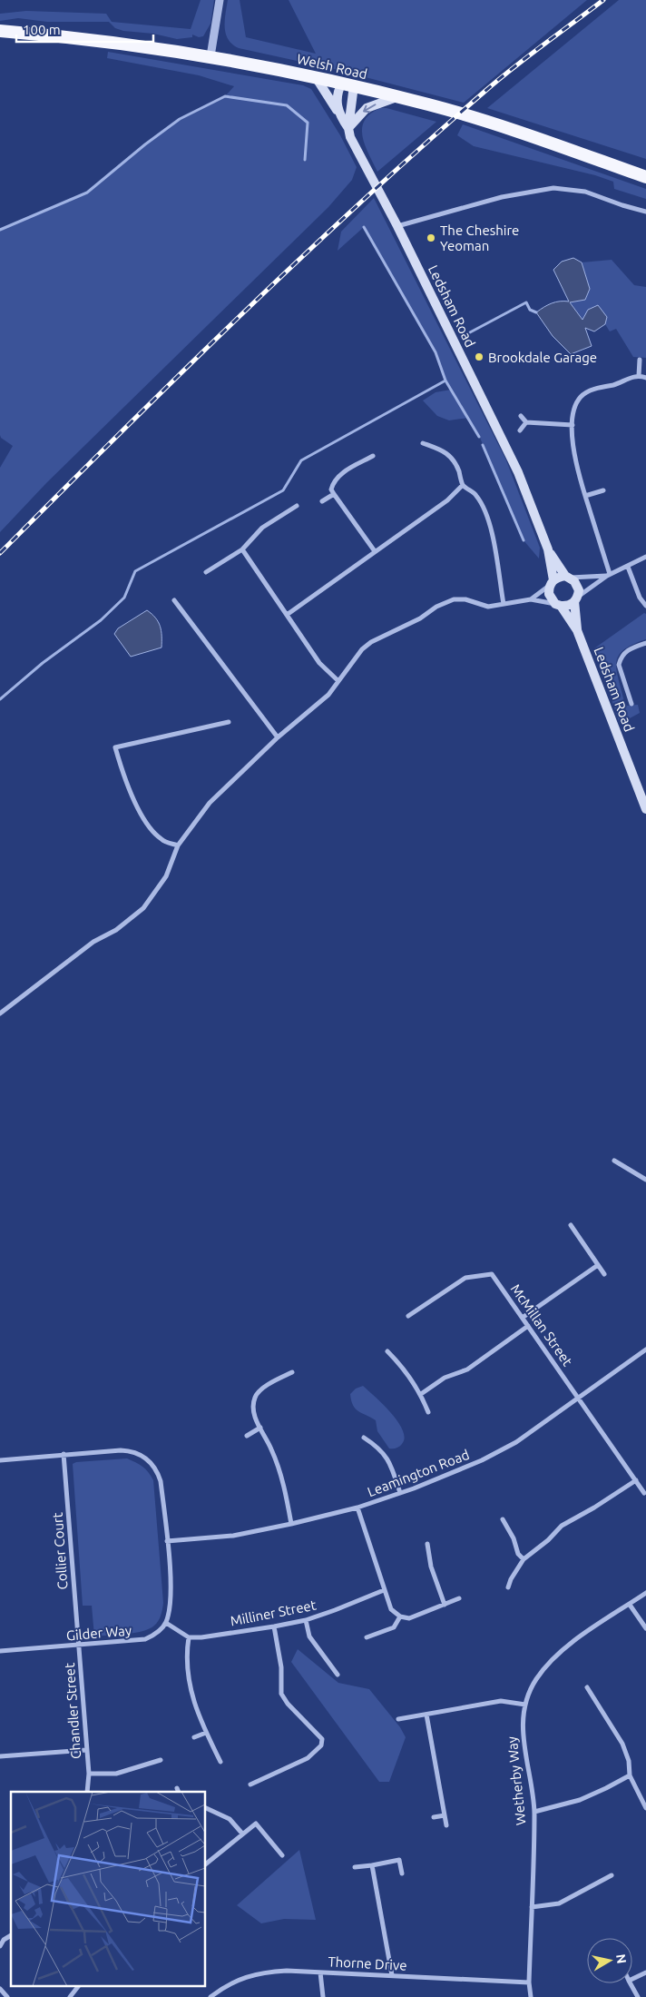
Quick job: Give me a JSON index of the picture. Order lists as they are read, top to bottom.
{
  "streets": {
    "highway": ["Welsh Road"],
    "main road": ["Ledsham Road"],
    "street": [
      "McMillan Street",
      "Leamington Road",
      "Collier Court",
      "Milliner Street",
      "Gilder Way",
      "Chandler Street",
      "Wetherby Way",
      "Thorne Drive"
    ]
  },
  "crossings": [
    ["Welsh Road", "Ledsham Road"],
    ["McMillan Street", "Leamington Road"],
    ["Collier Court", "Gilder Way"],
    ["Collier Court", "Chandler Street"],
    ["Gilder Way", "Chandler Street"],
    ["Wetherby Way", "Thorne Drive"]
  ],
  "places": ["The Cheshire Yeoman", "Brookdale Garage"],
  "scale_bar": "100 m",
  "north": "right"
}
